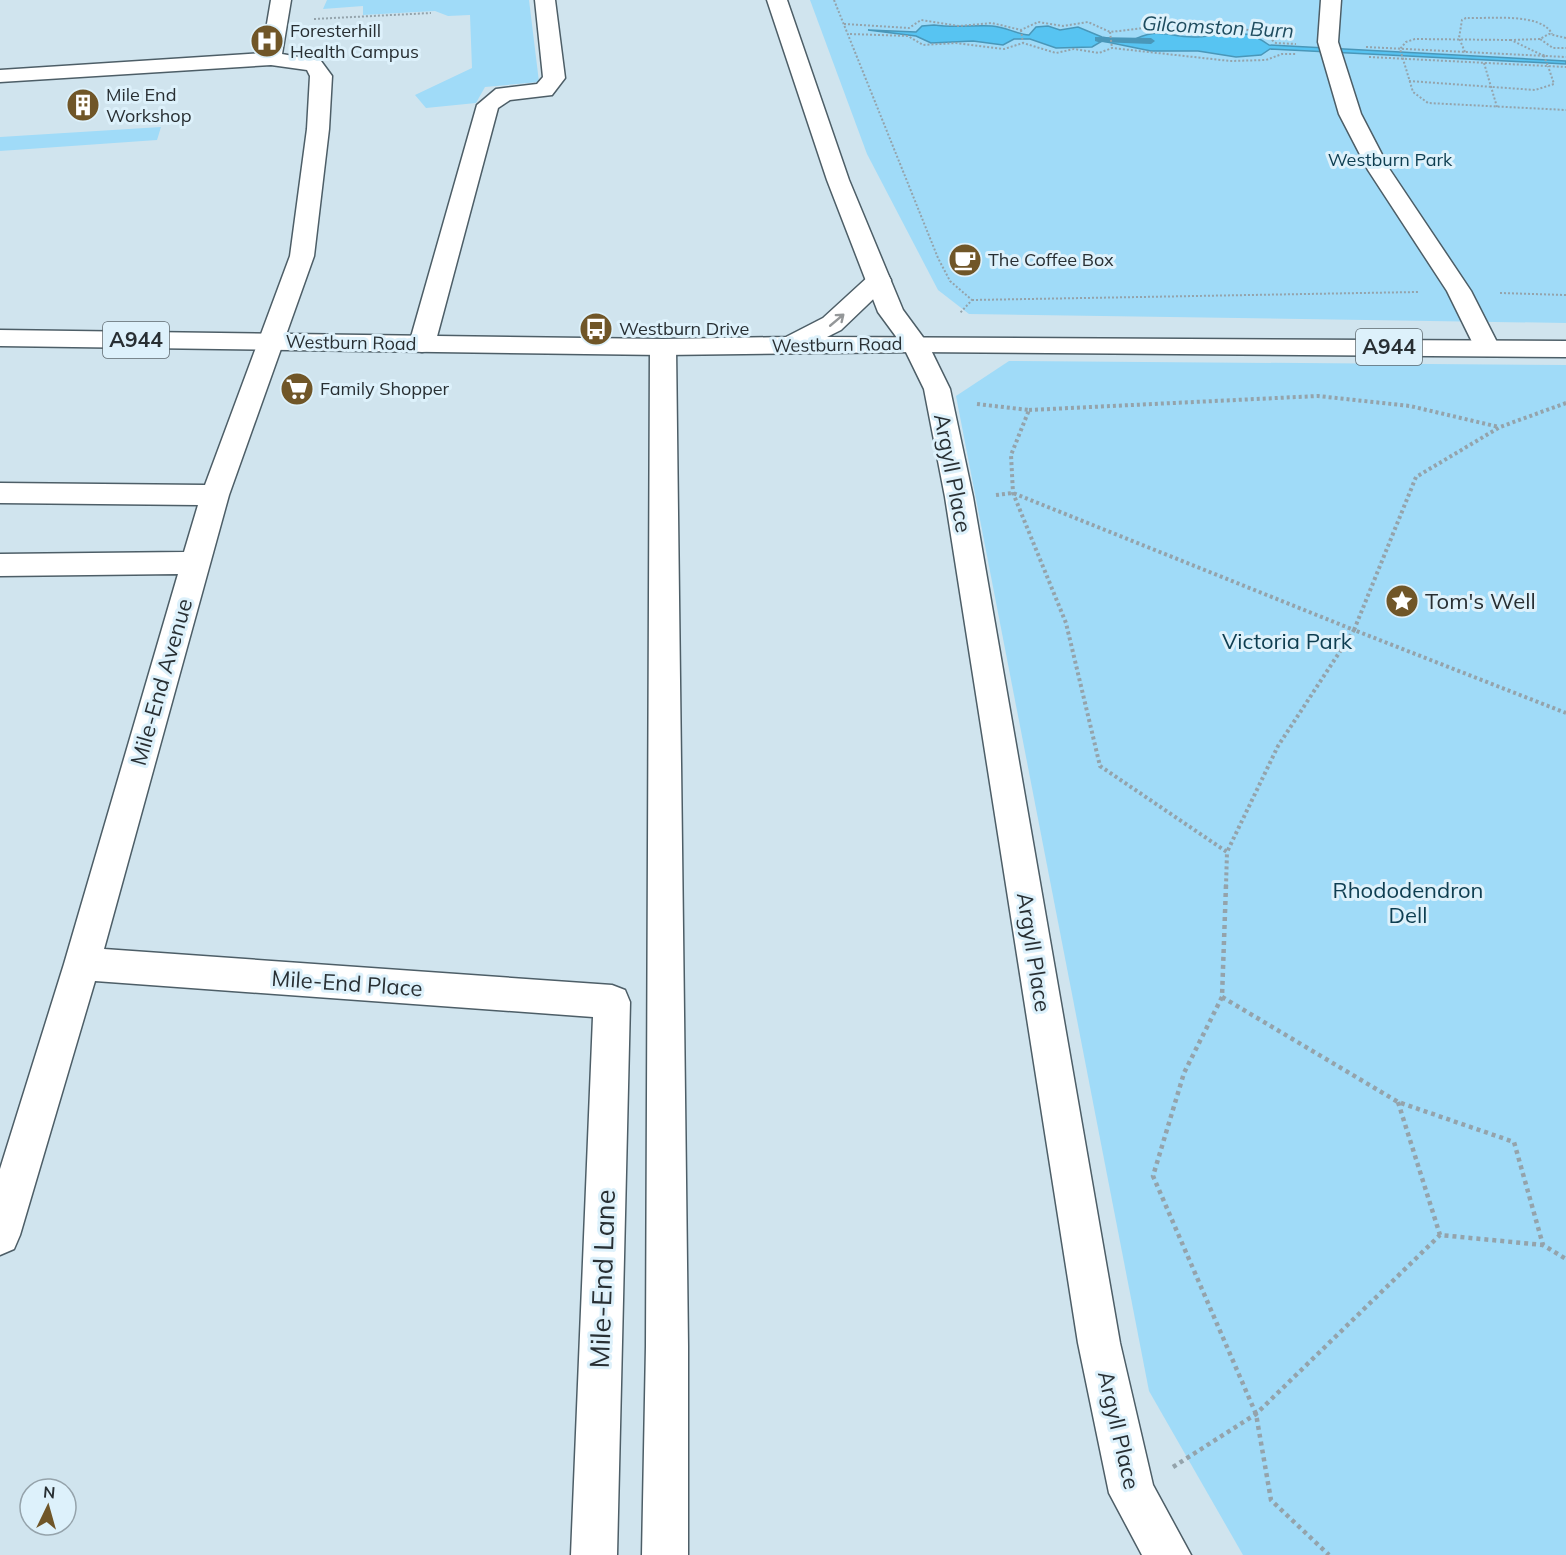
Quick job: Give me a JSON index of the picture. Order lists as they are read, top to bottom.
{
  "streets": {
    "street": [
      "A944",
      "Westburn Road",
      "Argyll Place",
      "Mile-End Avenue",
      "Mile-End Place",
      "Mile-End Lane"
    ]
  },
  "crossings": [
    ["Westburn Road", "Argyll Place"],
    ["Westburn Road", "Mile-End Avenue"],
    ["Mile-End Avenue", "Mile-End Place"],
    ["Mile-End Place", "Mile-End Lane"]
  ],
  "water": ["Gilcomston Burn"],
  "parks": ["Westburn Park", "Victoria Park", "Rhododendron Dell"],
  "places": {
    "hospital": ["Foresterhill Health Campus"],
    "building": ["Mile End Workshop"],
    "cafe": ["The Coffee Box"],
    "bus stop": ["Westburn Drive"],
    "supermarket": ["Family Shopper"],
    "place": ["Tom's Well"]
  },
  "north": "top"
}
